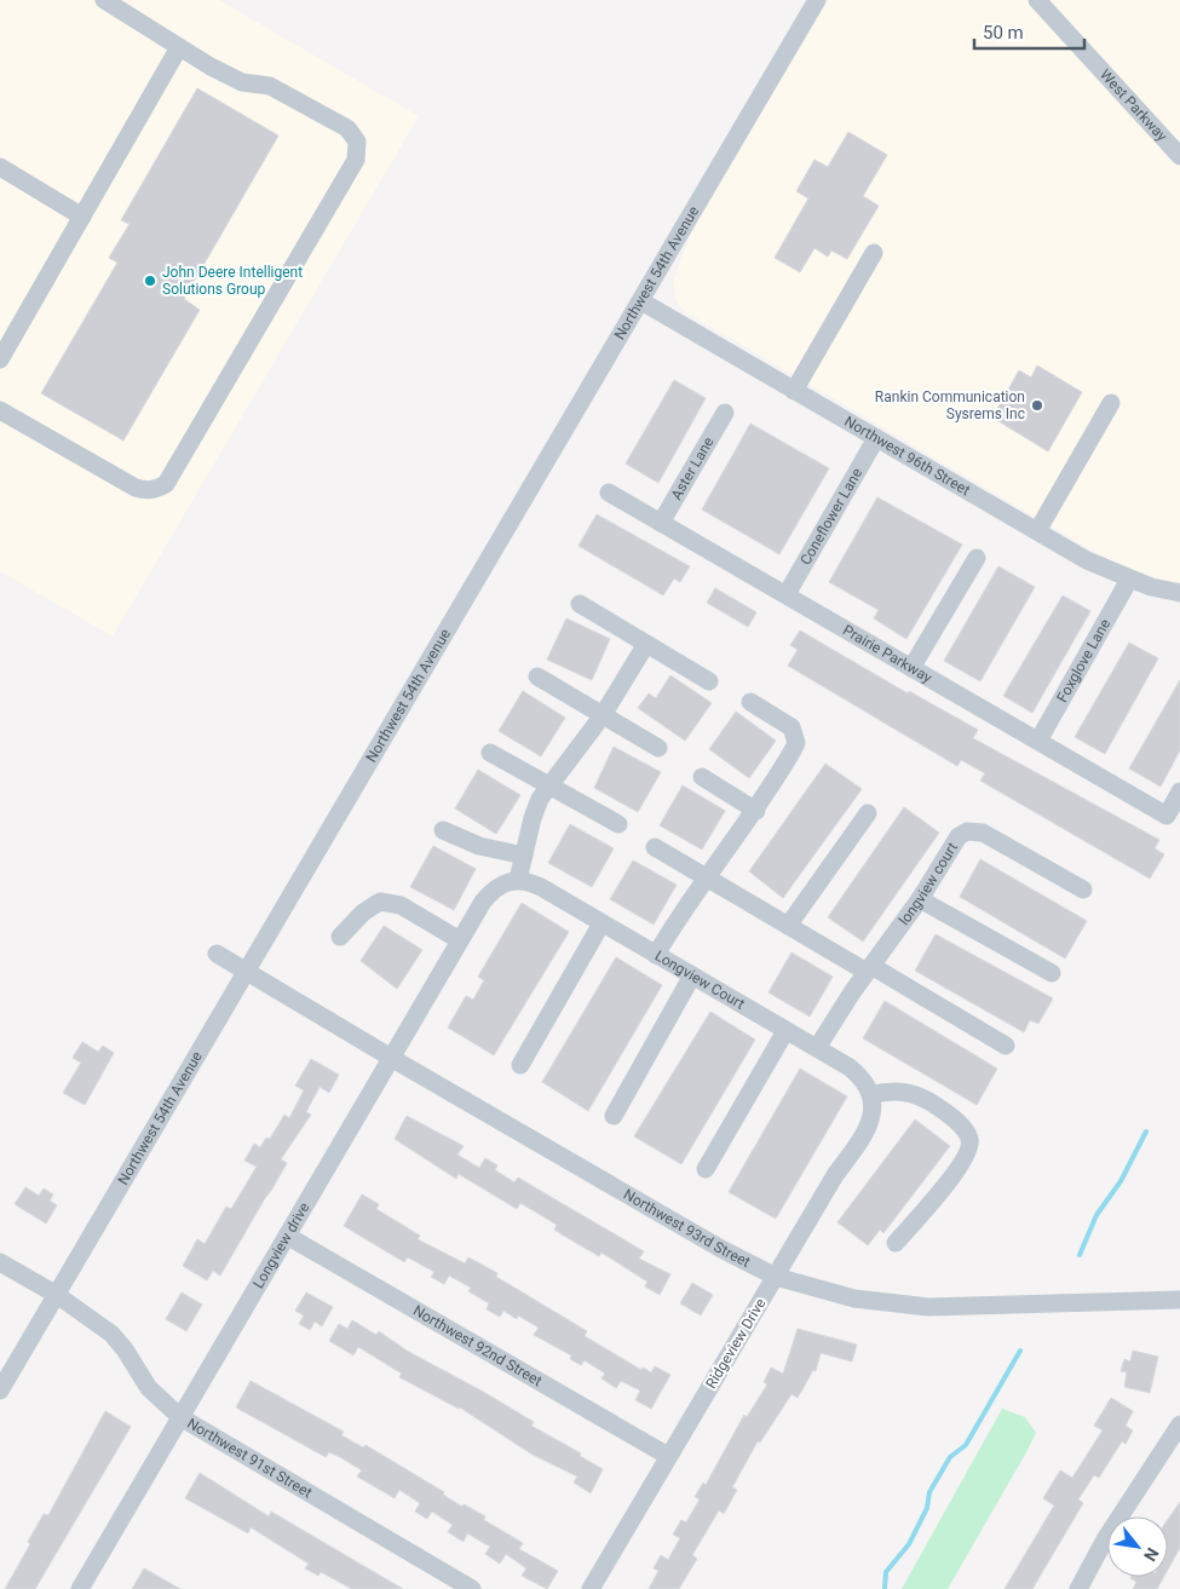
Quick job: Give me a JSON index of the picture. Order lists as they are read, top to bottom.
{
  "streets": {
    "street": [
      "West Parkway",
      "Northwest 54th Avenue",
      "Northwest 96th Street",
      "Aster Lane",
      "Coneflower Lane",
      "Prairie Parkway",
      "Foxglove Lane",
      "longview court",
      "Longview Court",
      "Northwest 93rd Street",
      "Longview drive",
      "Ridgeview Drive",
      "Northwest 92nd Street",
      "Northwest 91st Street"
    ]
  },
  "crossings": [
    ["Northwest 54th Avenue", "Northwest 96th Street"],
    ["Northwest 54th Avenue", "Northwest 93rd Street"],
    ["Northwest 54th Avenue", "Northwest 91st Street"],
    ["Northwest 96th Street", "Coneflower Lane"],
    ["Northwest 96th Street", "Foxglove Lane"],
    ["Aster Lane", "Prairie Parkway"],
    ["Coneflower Lane", "Prairie Parkway"],
    ["Prairie Parkway", "Foxglove Lane"],
    ["longview court", "Longview Court"],
    ["Longview Court", "Longview drive"],
    ["Longview Court", "Ridgeview Drive"],
    ["Northwest 93rd Street", "Longview drive"],
    ["Northwest 93rd Street", "Ridgeview Drive"],
    ["Longview drive", "Northwest 92nd Street"],
    ["Longview drive", "Northwest 91st Street"],
    ["Ridgeview Drive", "Northwest 92nd Street"]
  ],
  "places": ["John Deere Intelligent Solutions Group", "Rankin Communication Sysrems Inc"],
  "scale_bar": "50 m",
  "north": "bottom right"
}
